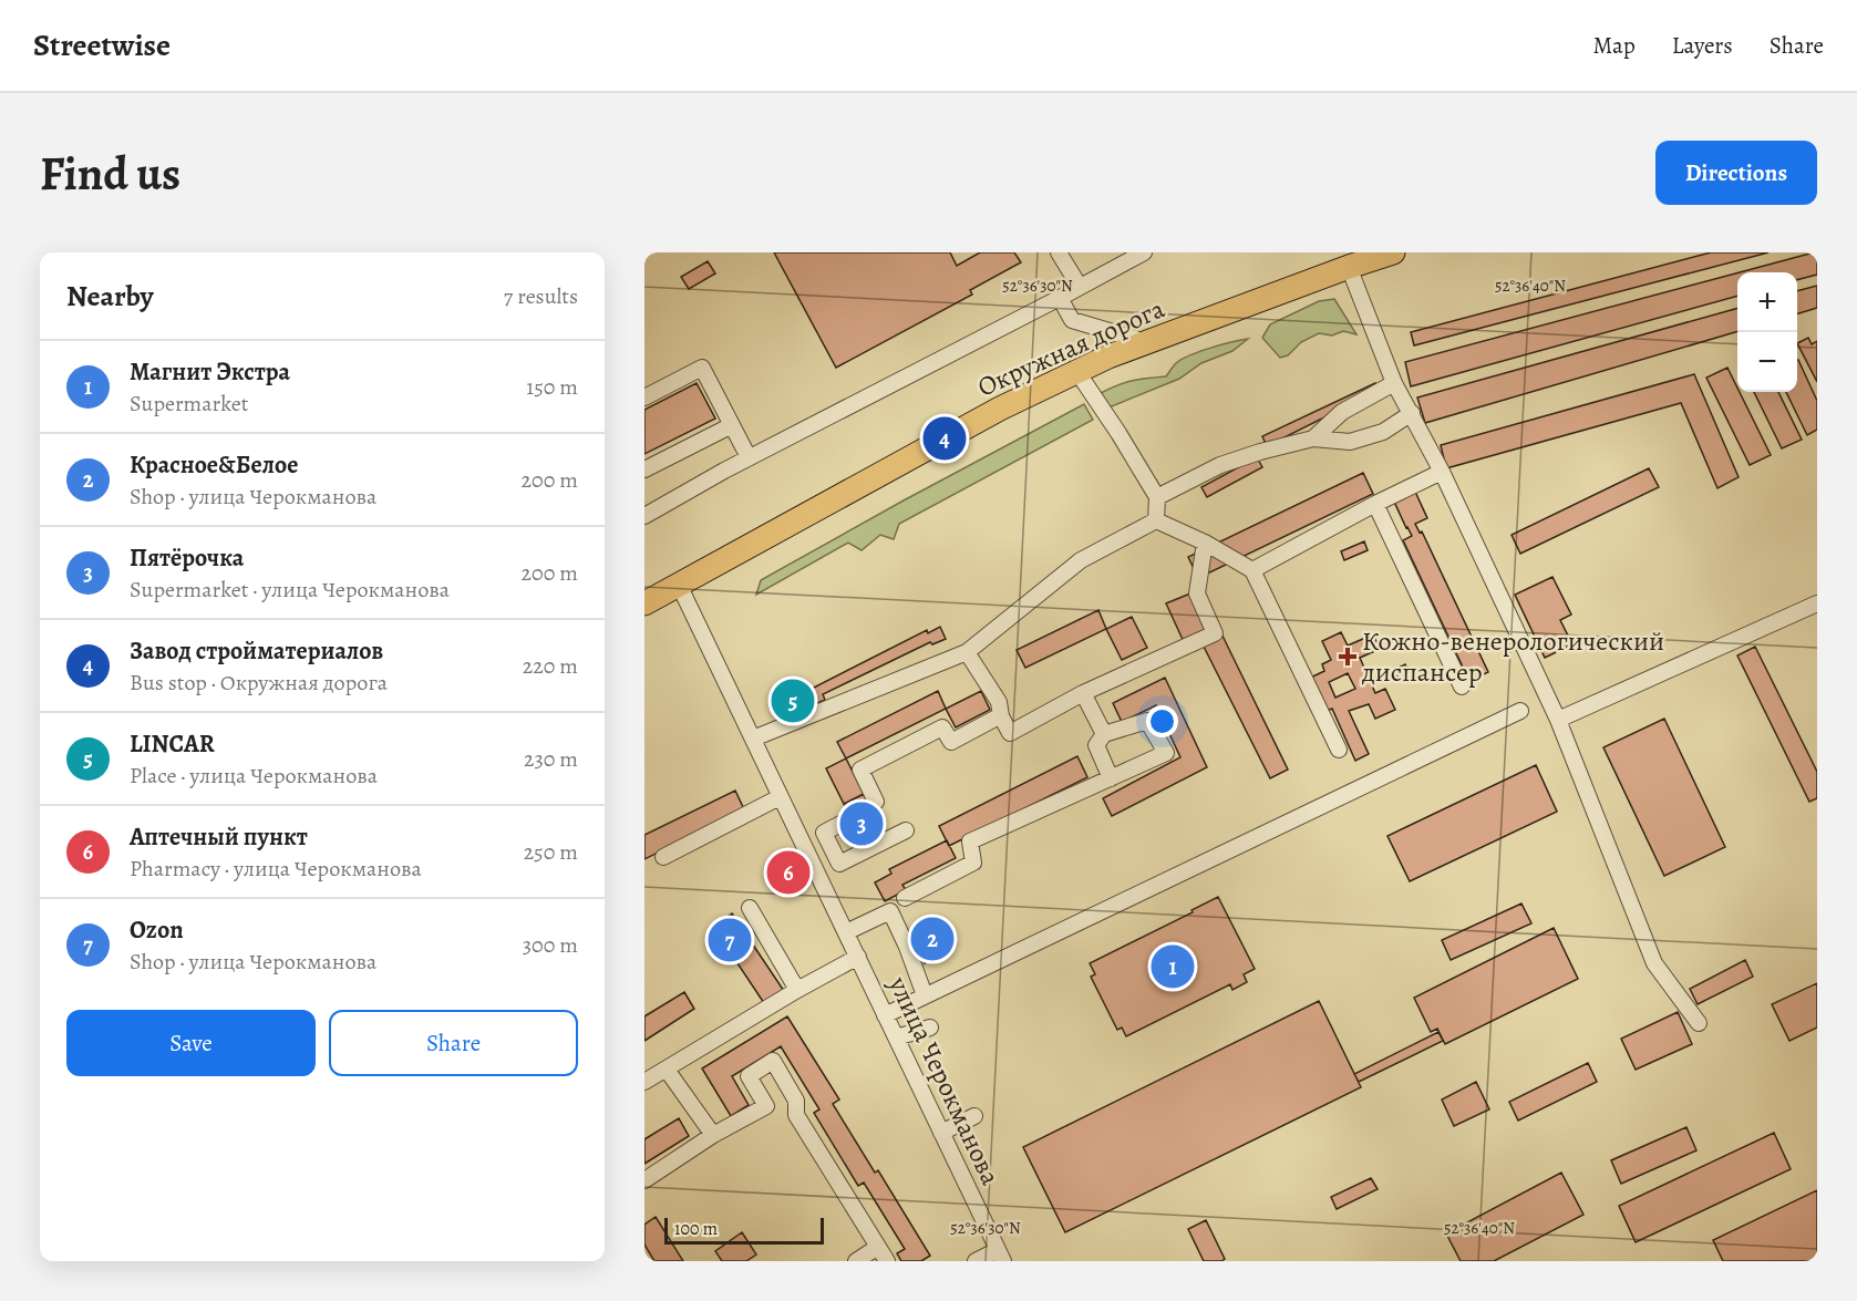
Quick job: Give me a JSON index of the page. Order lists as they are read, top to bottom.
{
  "streets": {
    "highway": ["Окружная дорога"],
    "street": ["улица Черокманова"]
  },
  "crossings": [
    ["Окружная дорога", "улица Черокманова"]
  ],
  "places": {
    "health": ["Кожно-венерологический диспансер"]
  },
  "scale_bar": "100 m",
  "page": {
    "header": "Streetwise",
    "nav": ["Map", "Layers", "Share"],
    "buttons": [
      "Directions",
      ["Save", "Share"]
    ],
    "title": "Find us",
    "heading": ["Nearby", "7 results"],
    "map_buttons": ["+", "−"],
    "list": [
      {
        "mark": "1",
        "name": "Магнит Экстра",
        "note": "Supermarket",
        "value": "150 m"
      },
      {
        "mark": "2",
        "name": "Красное&Белое",
        "note": "Shop · улица Черокманова",
        "value": "200 m"
      },
      {
        "mark": "3",
        "name": "Пятёрочка",
        "note": "Supermarket · улица Черокманова",
        "value": "200 m"
      },
      {
        "mark": "4",
        "name": "Завод стройматериалов",
        "note": "Bus stop · Окружная дорога",
        "value": "220 m"
      },
      {
        "mark": "5",
        "name": "LINCAR",
        "note": "Place · улица Черокманова",
        "value": "230 m"
      },
      {
        "mark": "6",
        "name": "Аптечный пункт",
        "note": "Pharmacy · улица Черокманова",
        "value": "250 m"
      },
      {
        "mark": "7",
        "name": "Ozon",
        "note": "Shop · улица Черокманова",
        "value": "300 m"
      }
    ],
    "pins": [
      "4",
      "5",
      "3",
      "6",
      "2",
      "7",
      "1"
    ],
    "scale": "100 m"
  },
  "coordinates": ["52°36'30\"N", "52°36'40\"N"]
}
